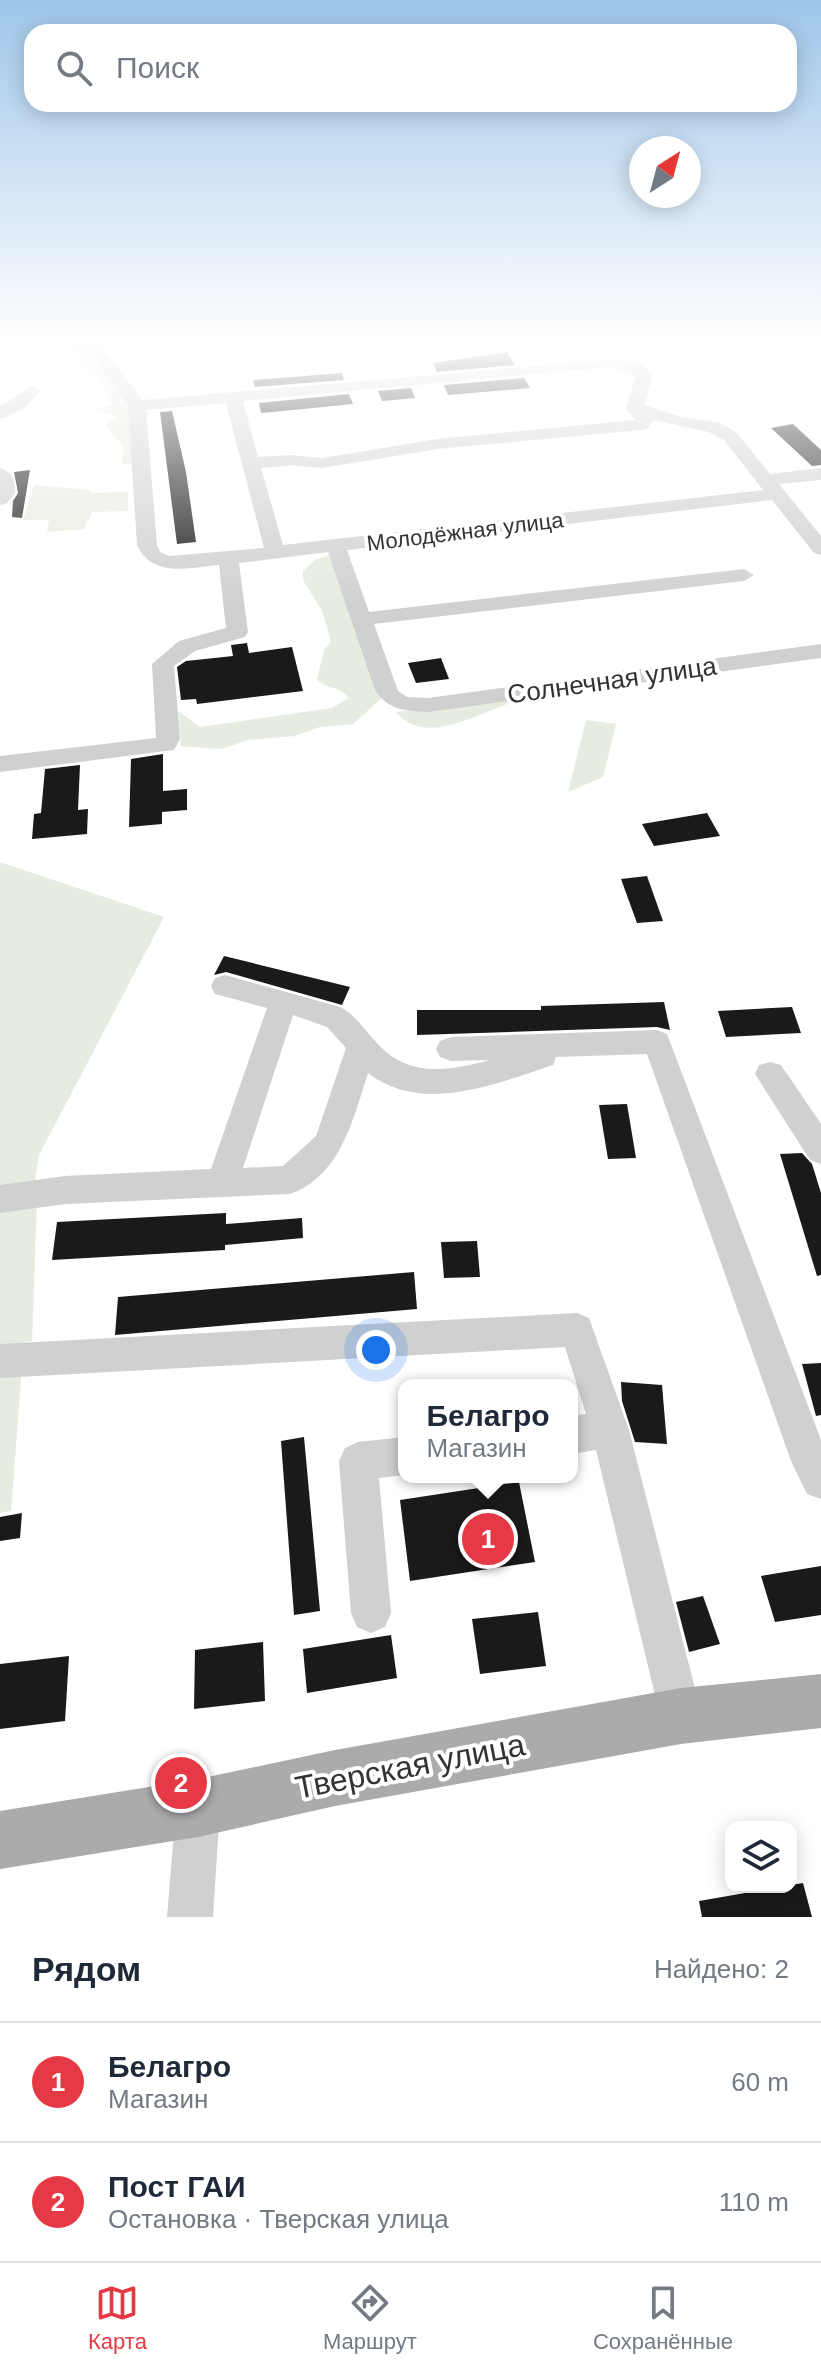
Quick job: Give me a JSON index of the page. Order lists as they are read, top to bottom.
{
  "streets": {
    "main road": ["Тверская улица"],
    "street": ["Молодёжная улица", "Солнечная улица"]
  },
  "north": "top right",
  "page": {
    "search": "Поиск",
    "popup": ["Белагро", "Магазин"],
    "pins": ["1", "2"],
    "heading": ["Рядом", "Найдено: 2"],
    "list": [
      {
        "mark": "1",
        "name": "Белагро",
        "note": "Магазин",
        "value": "60 m"
      },
      {
        "mark": "2",
        "name": "Пост ГАИ",
        "note": "Остановка · Тверская улица",
        "value": "110 m"
      }
    ],
    "nav": ["Карта", "Маршрут", "Сохранённые"]
  }
}
